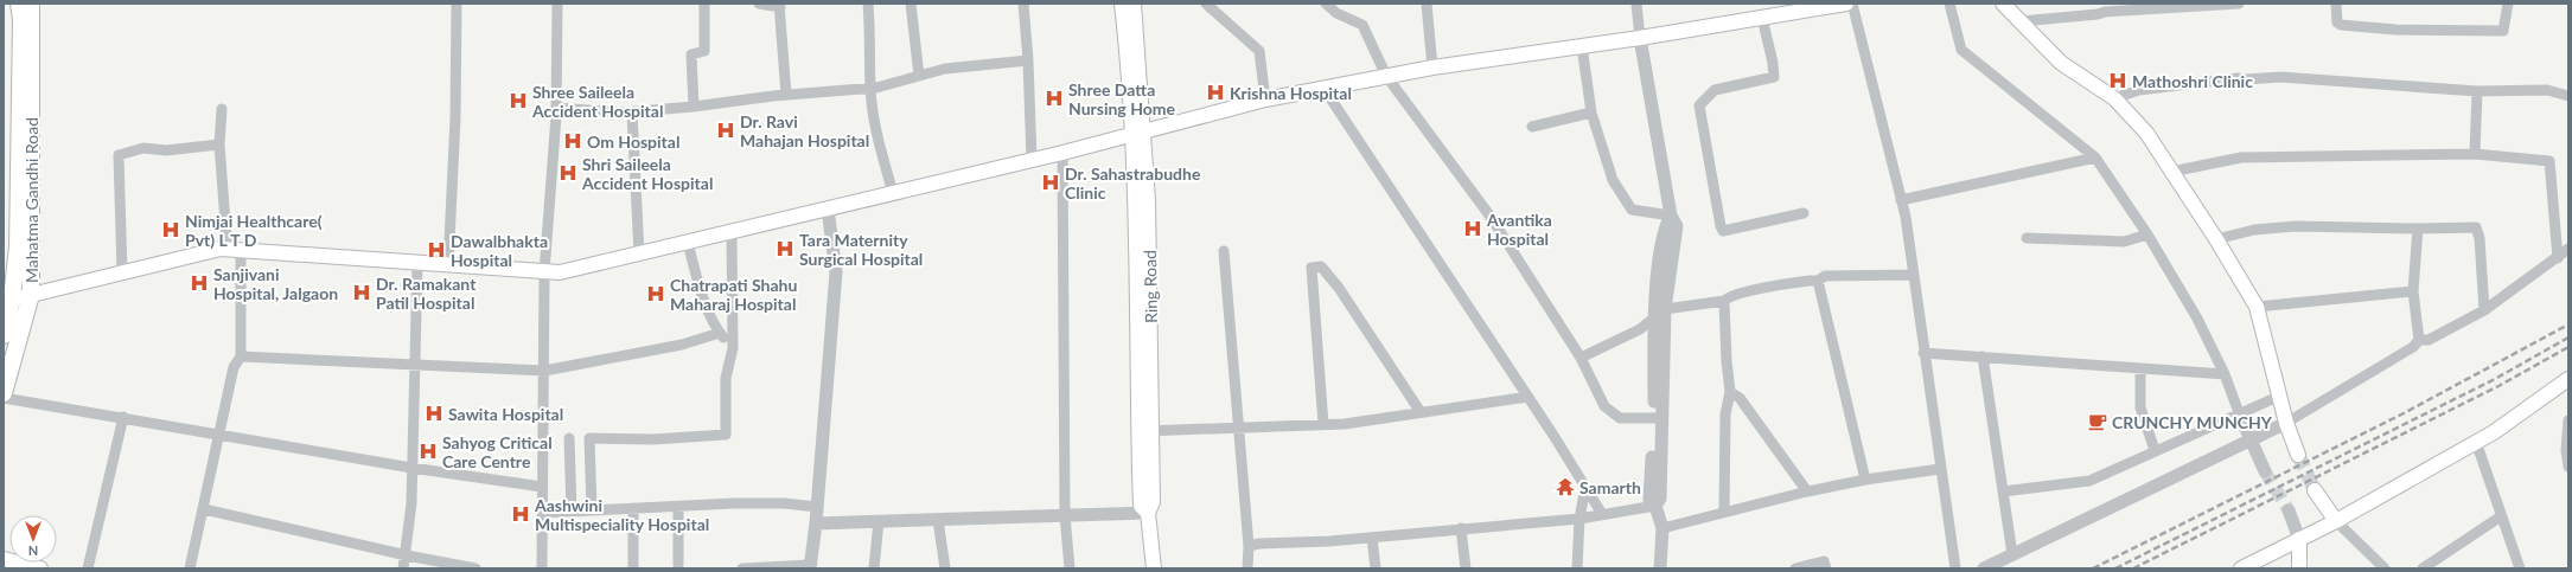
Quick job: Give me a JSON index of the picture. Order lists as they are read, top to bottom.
{
  "streets": {
    "main road": ["Mahatma Gandhi Road", "Ring Road"]
  },
  "places": {
    "hospital": [
      "Mathoshri Clinic",
      "Krishna Hospital",
      "Shree Datta Nursing Home",
      "Shree Saileela Accident Hospital",
      "Dr. Ravi Mahajan Hospital",
      "Om Hospital",
      "Shri Saileela Accident Hospital",
      "Dr. Sahastrabudhe Clinic",
      "Avantika Hospital",
      "Nimjai Healthcare( Pvt) L T D",
      "Tara Maternity Surgical Hospital",
      "Dawalbhakta Hospital",
      "Sanjivani Hospital, Jalgaon",
      "Dr. Ramakant Patil Hospital",
      "Chatrapati Shahu Maharaj Hospital",
      "Sawita Hospital",
      "Sahyog Critical Care Centre",
      "Aashwini Multispeciality Hospital"
    ],
    "cafe": ["CRUNCHY MUNCHY"],
    "temple": ["Samarth"]
  },
  "north": "bottom"
}
